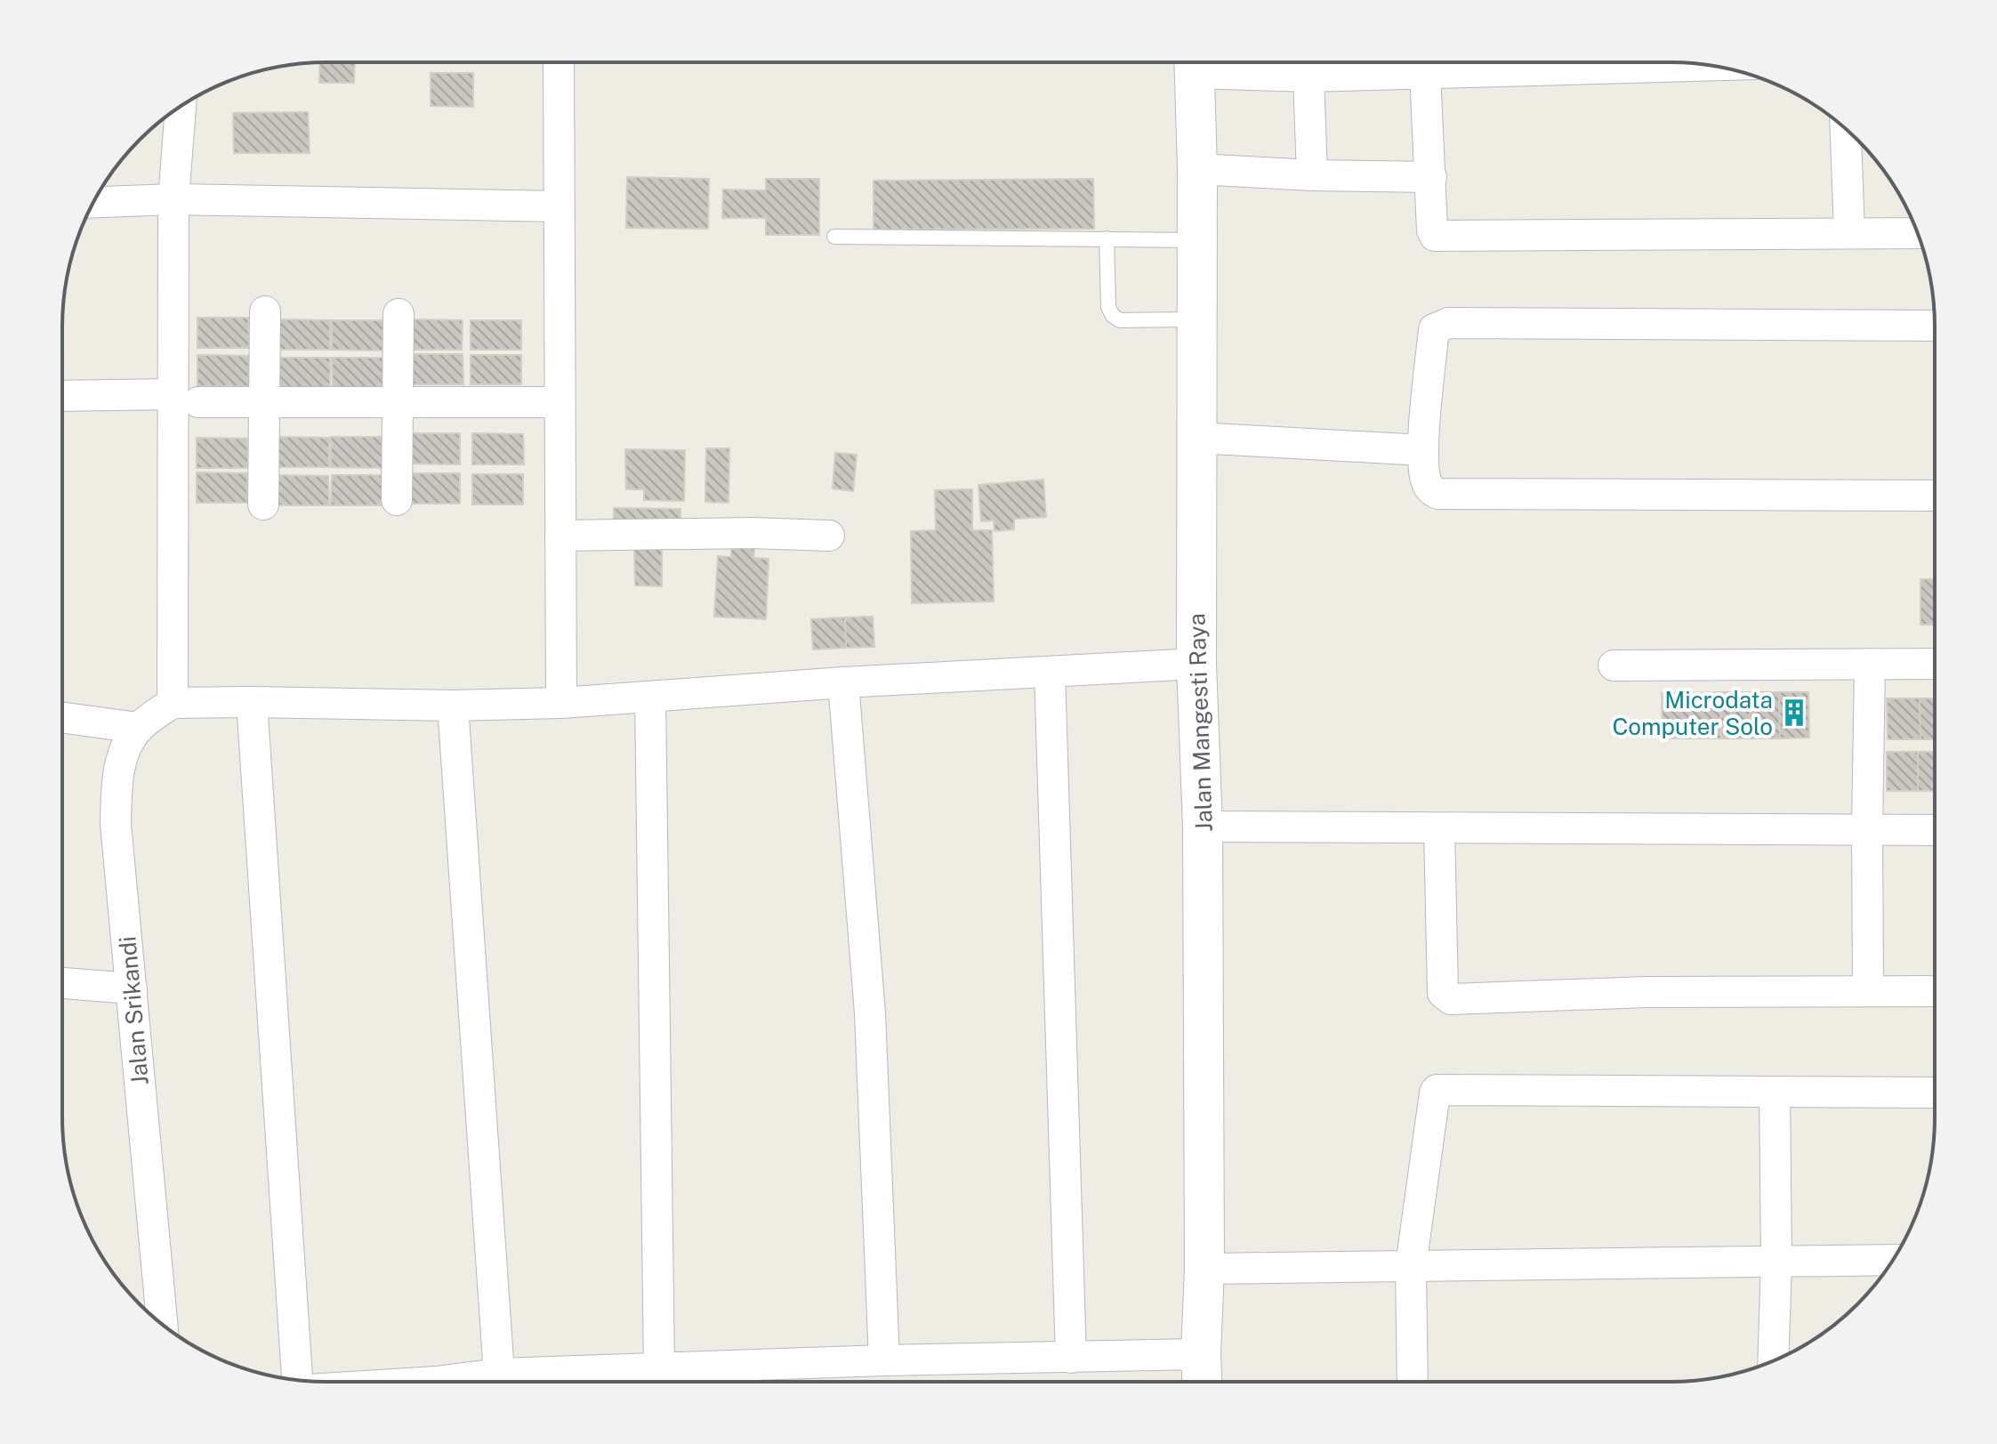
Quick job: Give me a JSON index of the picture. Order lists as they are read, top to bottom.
{
  "streets": {
    "street": ["Jalan Mangesti Raya", "Jalan Srikandi"]
  },
  "places": {
    "building": ["Microdata Computer Solo"]
  }
}
